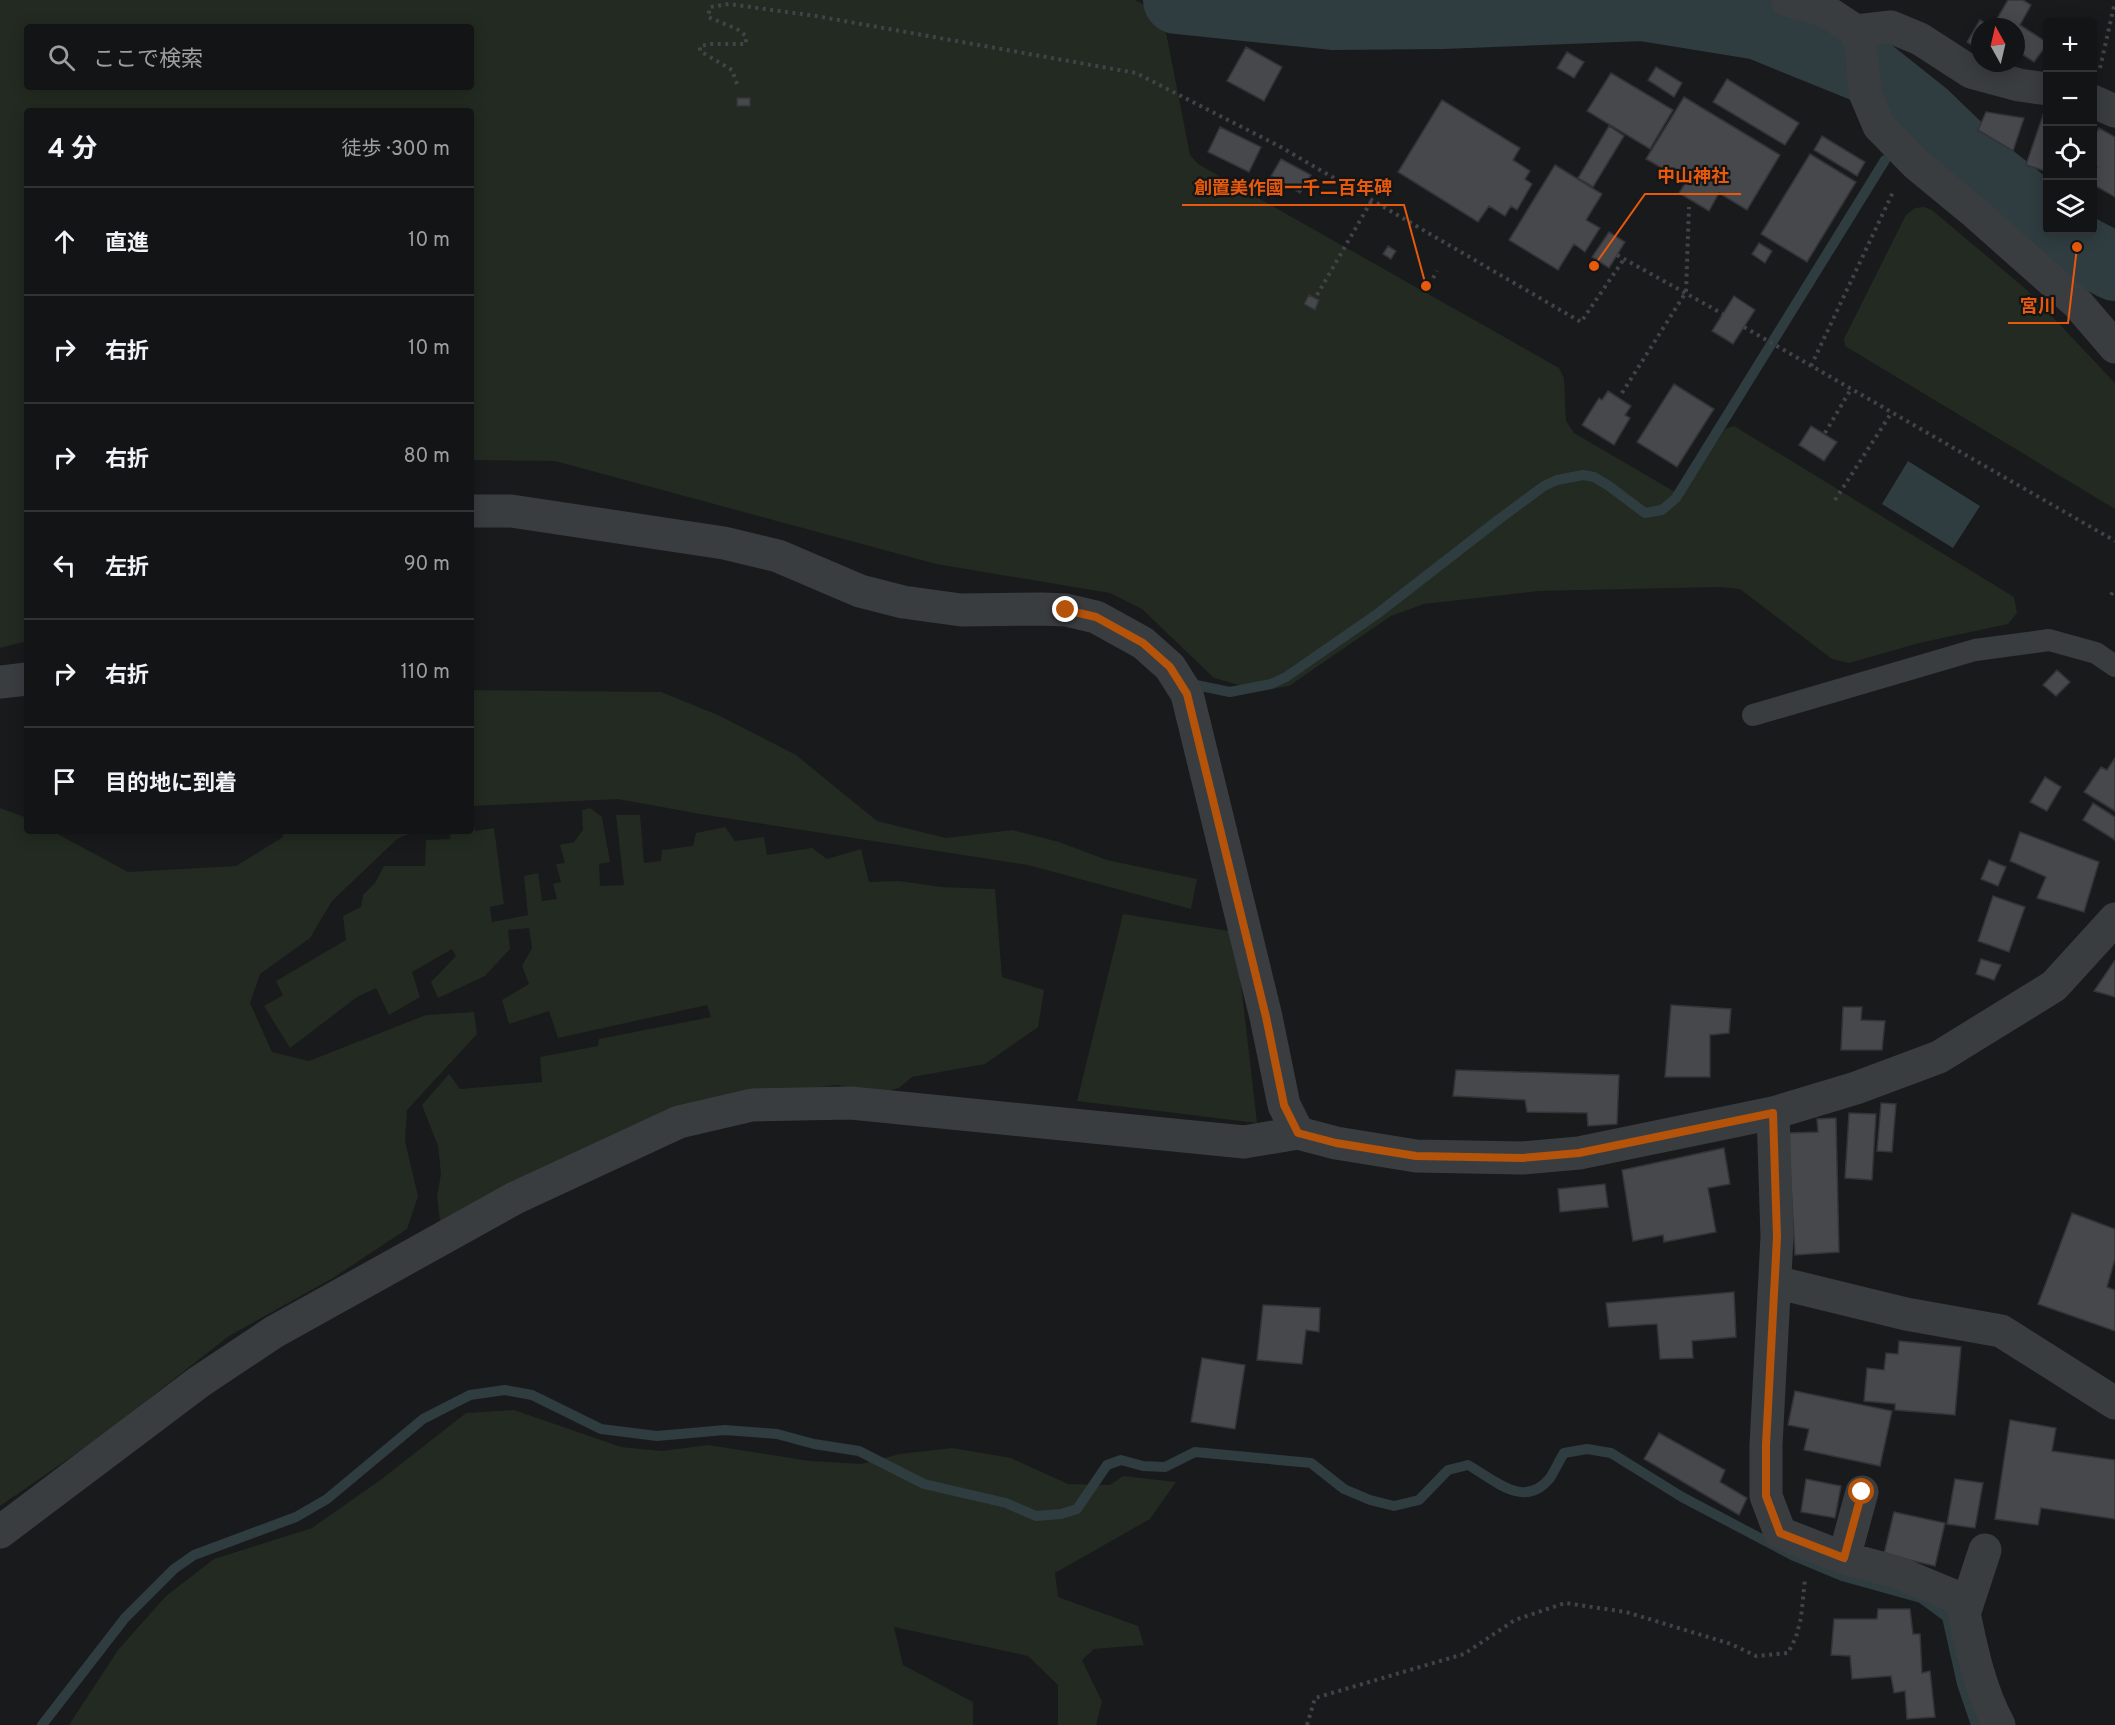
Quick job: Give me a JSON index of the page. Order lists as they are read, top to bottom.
{
  "places": ["宮川", "中山神社", "創置美作國一千二百年碑"],
  "north": "top",
  "page": {
    "map_buttons": ["+", "−"],
    "search": "ここで検索",
    "heading": ["4 分", "徒歩 · 300 m"],
    "list": [
      ["直進", "10 m"],
      ["右折", "10 m"],
      ["右折", "80 m"],
      ["左折", "90 m"],
      ["右折", "110 m"],
      "目的地に到着"
    ]
  }
}
